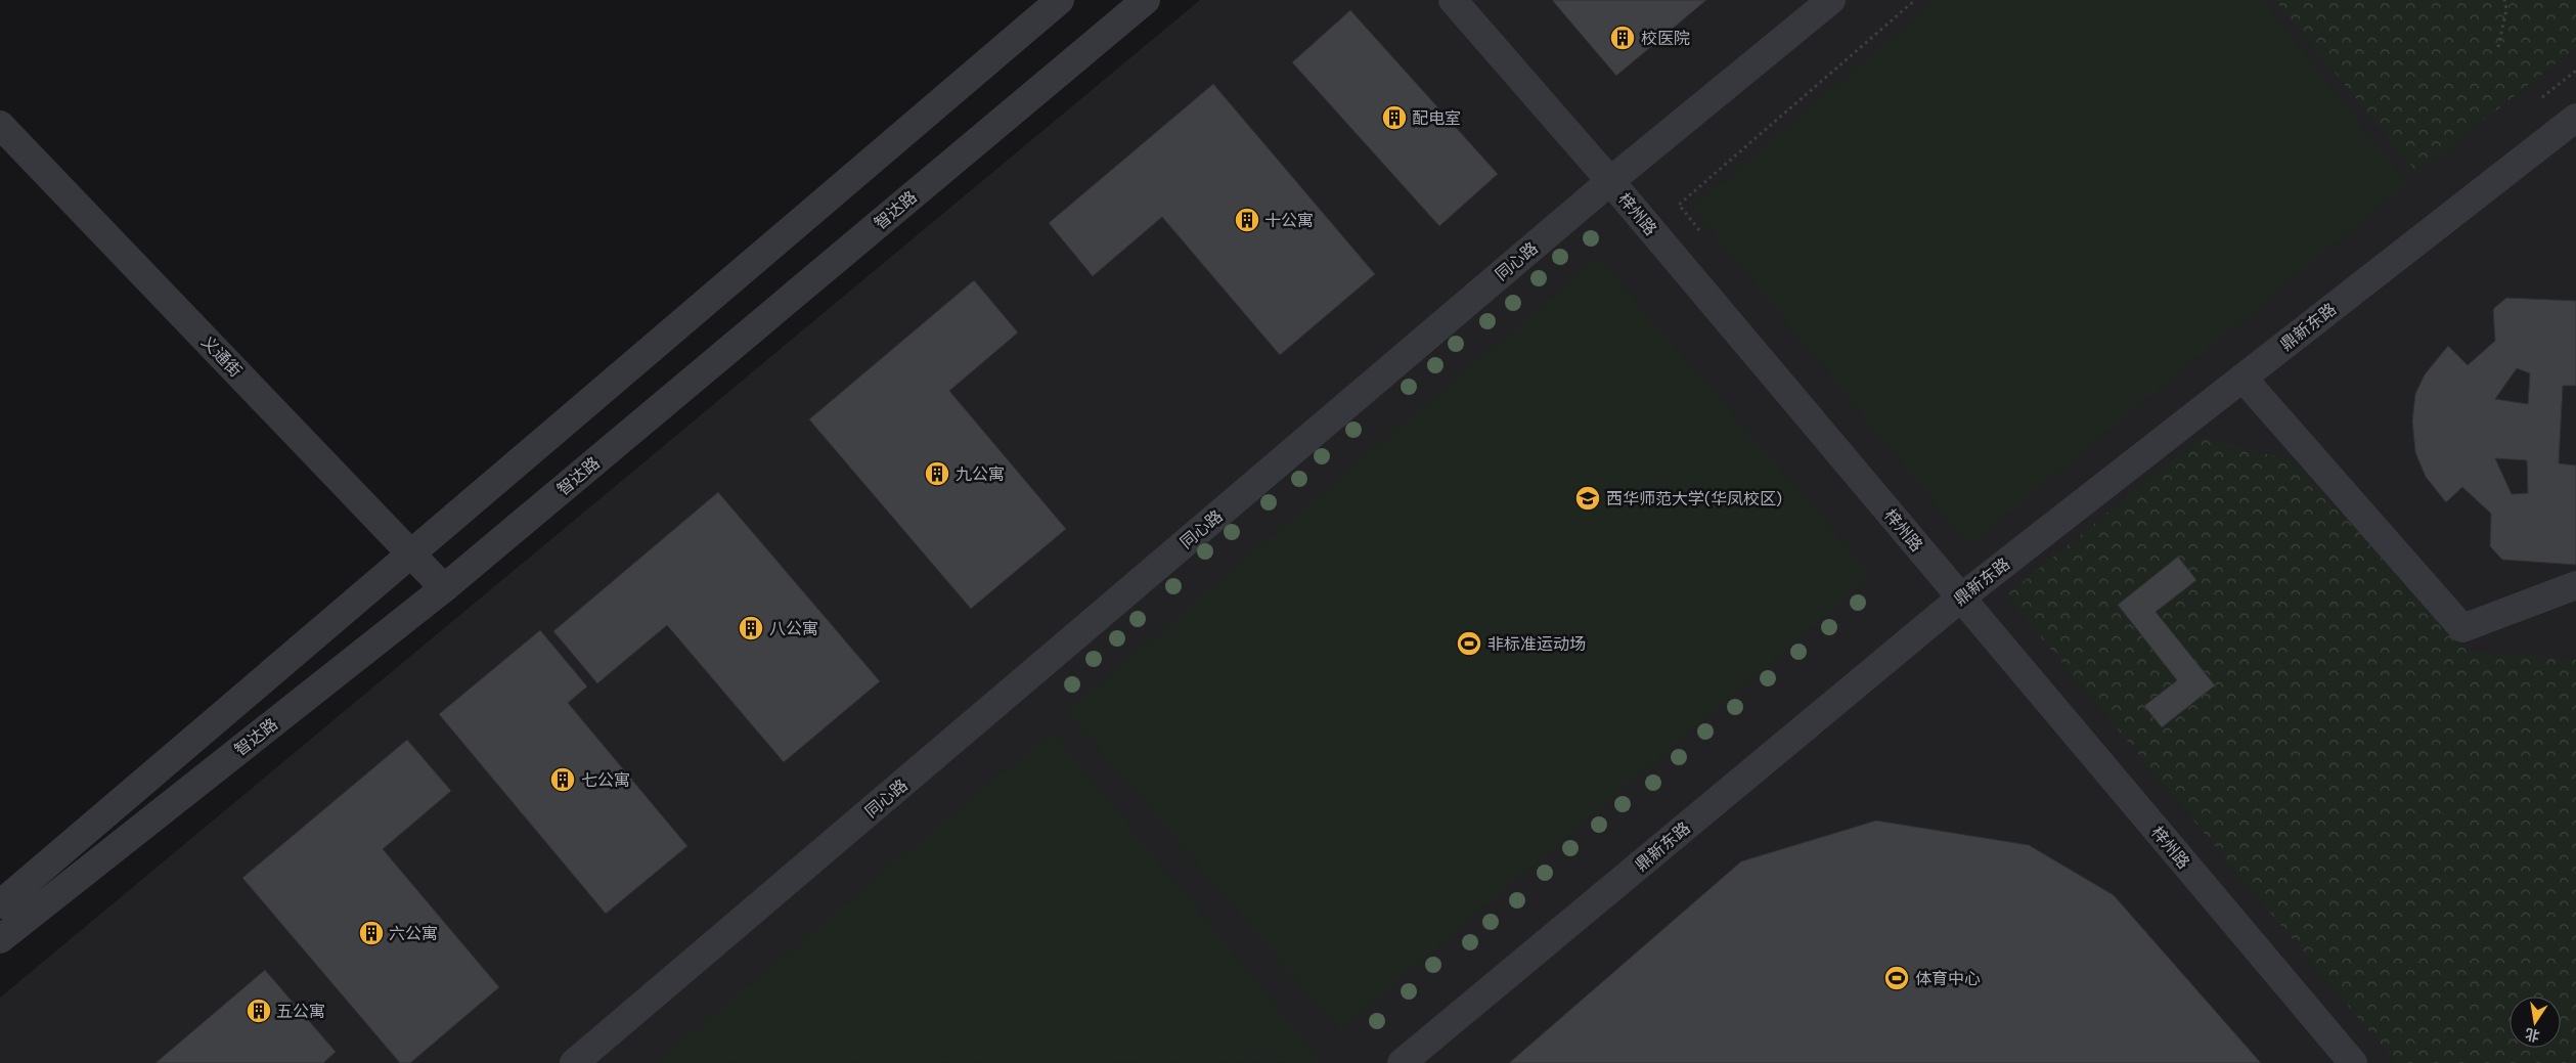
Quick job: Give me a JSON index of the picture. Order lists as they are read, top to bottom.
{
  "streets": {
    "street": [
      "智达路",
      "梓州路",
      "同心路",
      "鼎新东路",
      "义通街"
    ]
  },
  "crossings": [
    ["智达路", "义通街"],
    ["梓州路", "同心路"],
    ["梓州路", "鼎新东路"]
  ],
  "places": {
    "building": [
      "校医院",
      "配电室",
      "十公寓",
      "九公寓",
      "八公寓",
      "七公寓",
      "六公寓",
      "五公寓"
    ],
    "school or university": ["西华师范大学(华凤校区)"],
    "sports": ["非标准运动场", "体育中心"]
  },
  "north": "bottom"
}
